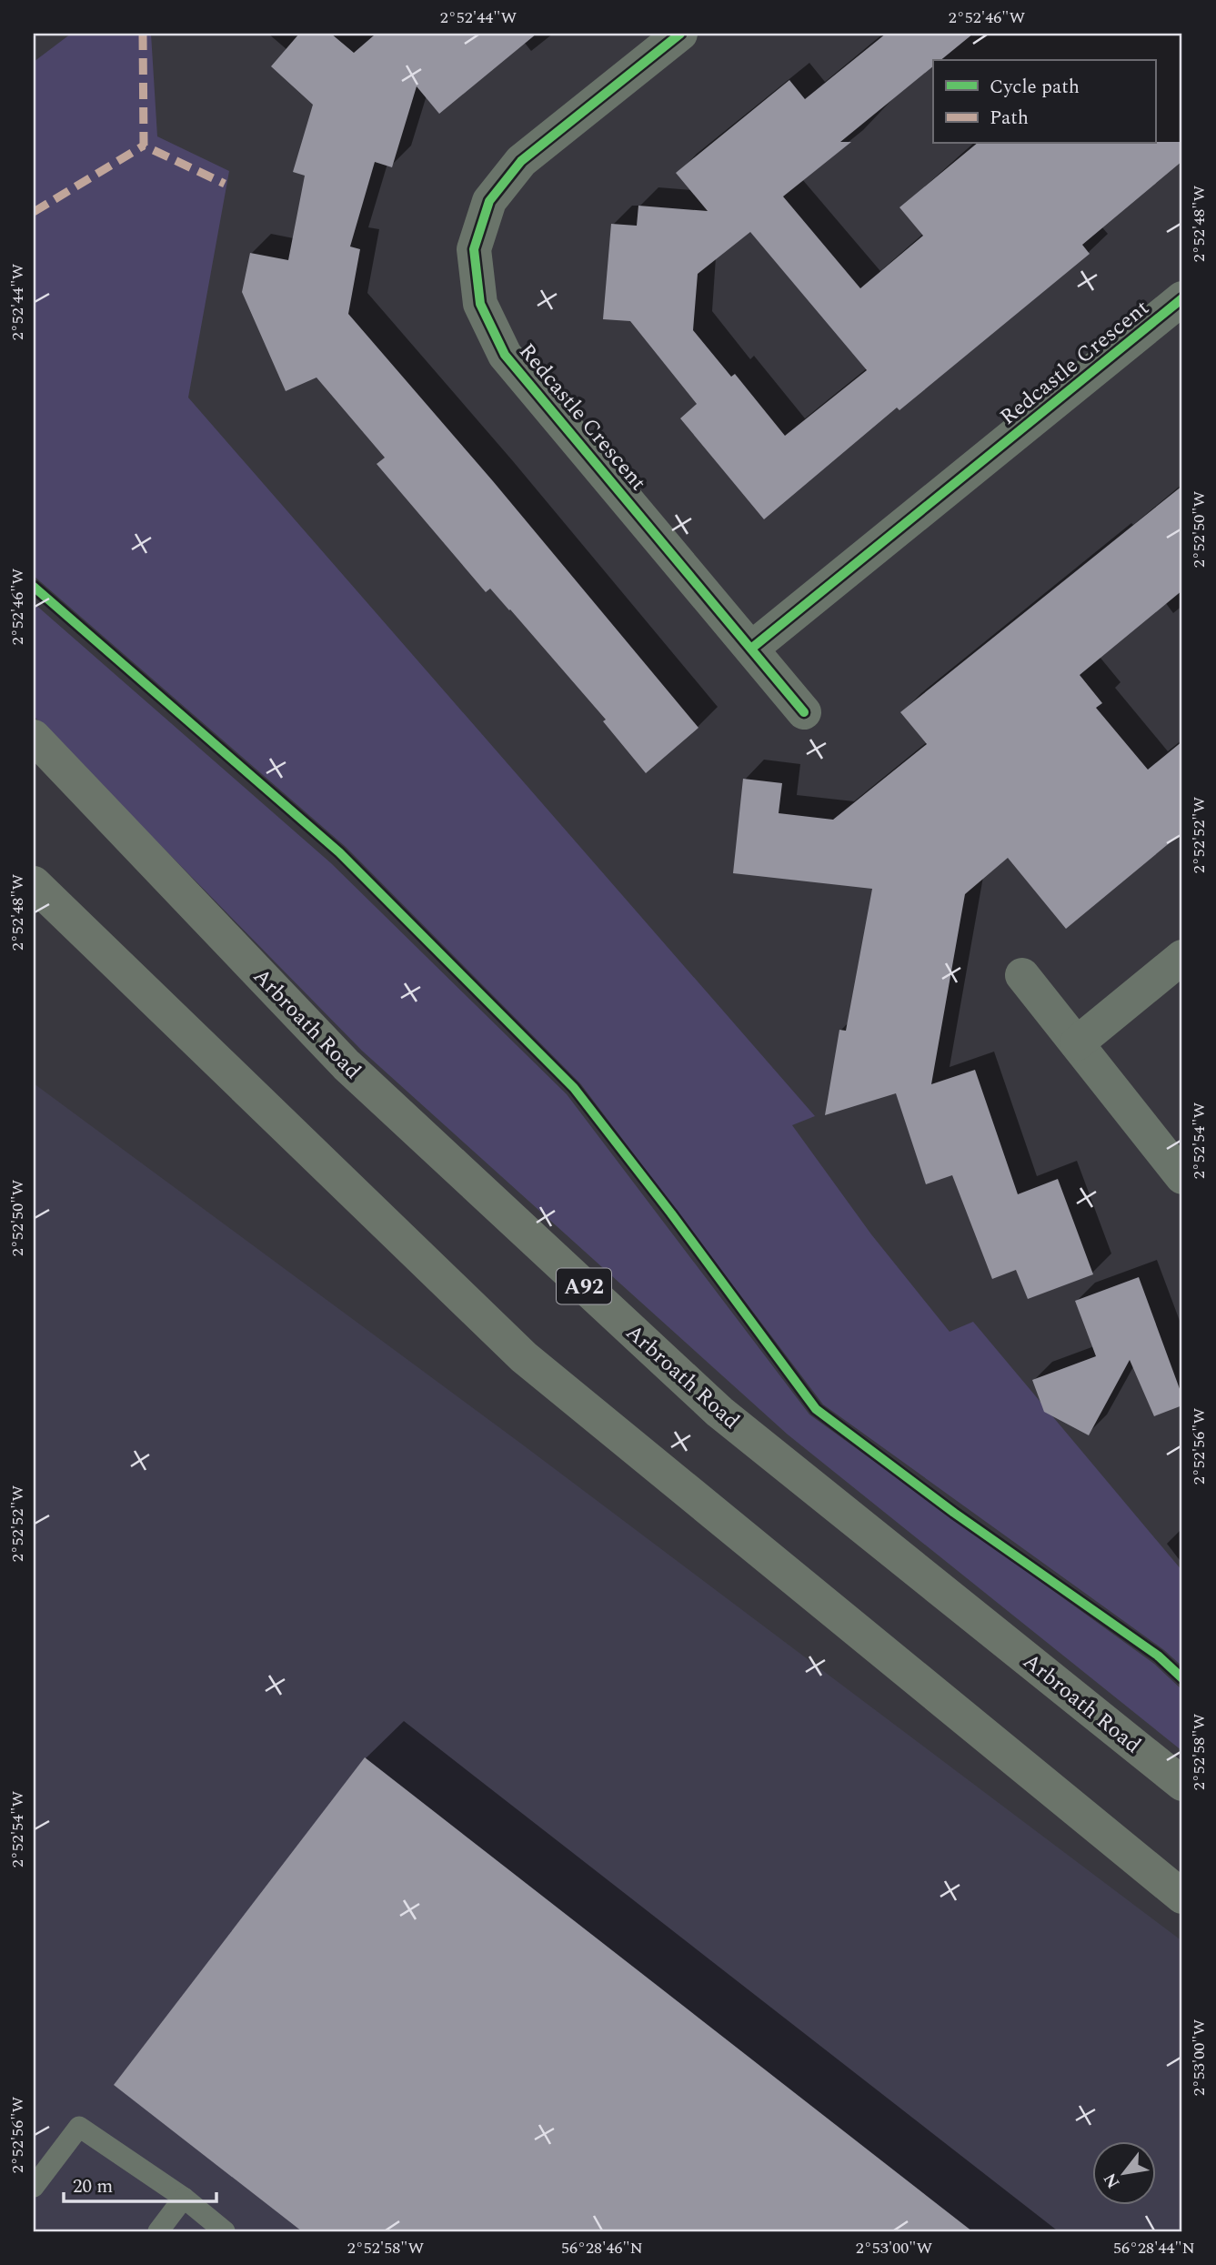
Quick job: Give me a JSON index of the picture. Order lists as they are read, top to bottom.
{
  "streets": {
    "main road": ["Arbroath Road", "A92"],
    "street": ["Redcastle Crescent"]
  },
  "legend": ["Cycle path", "Path"],
  "scale_bar": "20 m",
  "north": "bottom left",
  "coordinates": [
    "2°52'44\"W",
    "2°52'46\"W",
    "2°52'48\"W",
    "2°52'50\"W",
    "2°52'52\"W",
    "2°52'54\"W",
    "2°52'56\"W",
    "2°52'58\"W",
    "2°53'00\"W",
    "56°28'46\"N",
    "56°28'44\"N"
  ]
}
